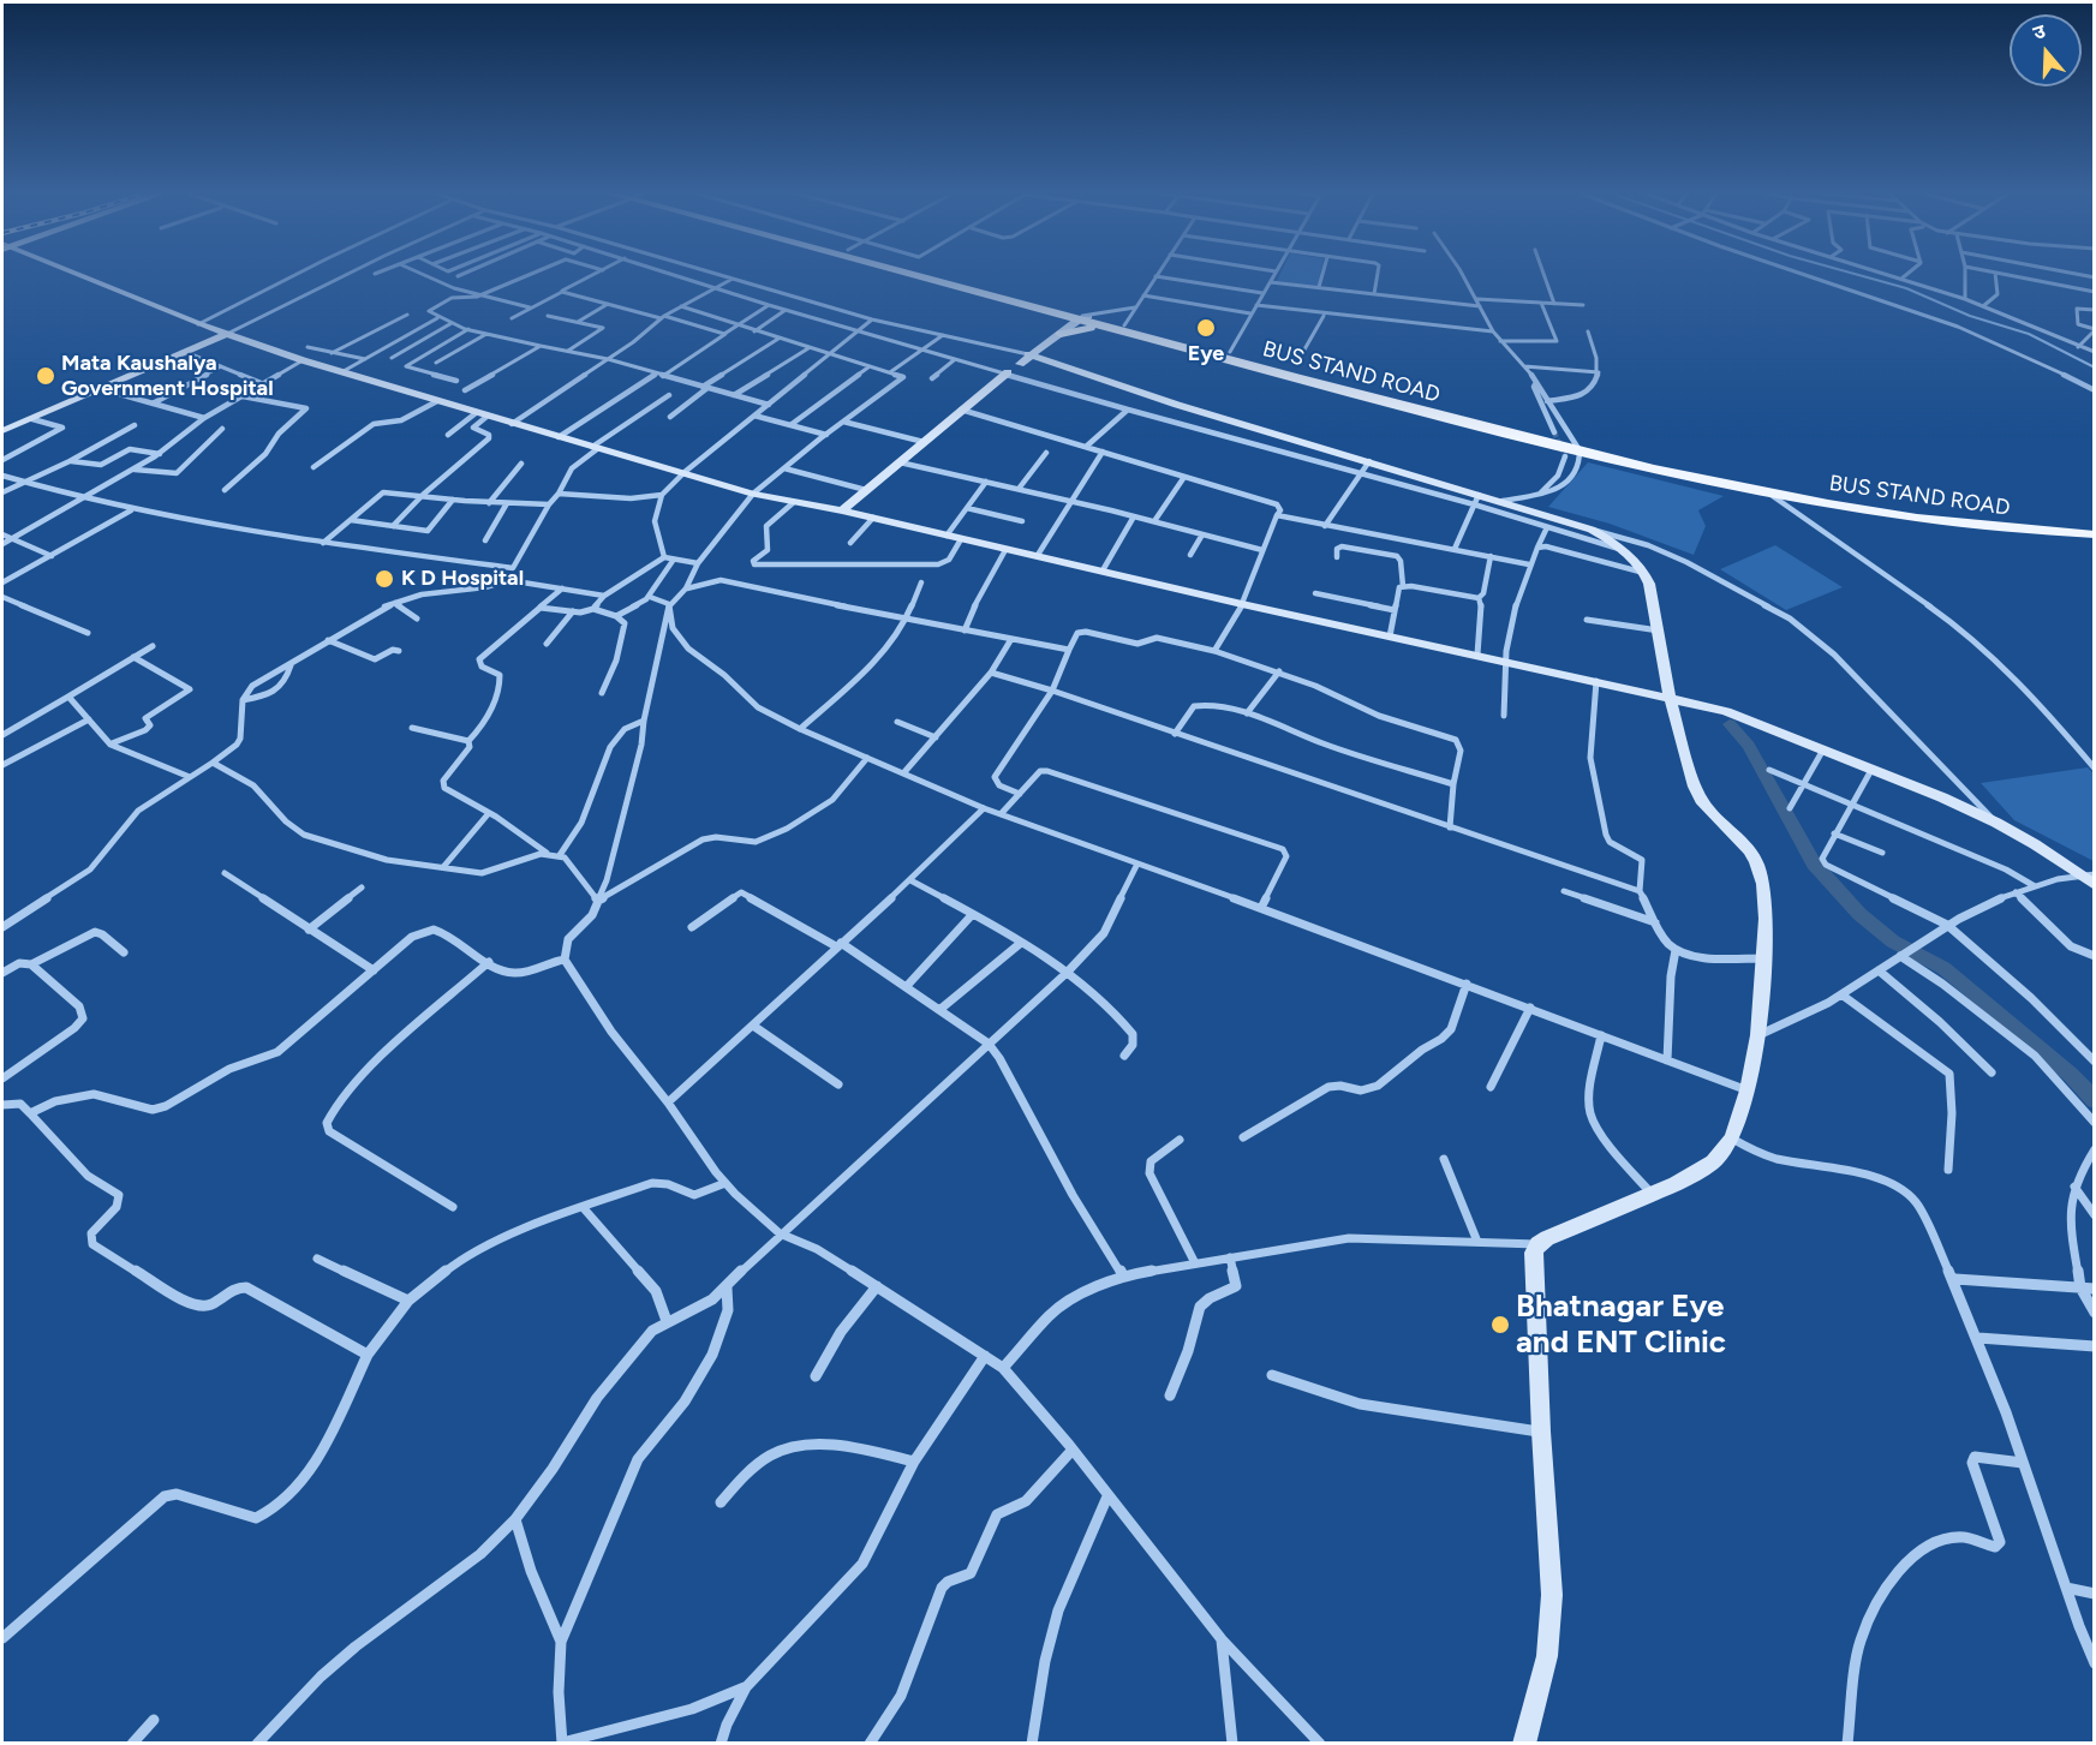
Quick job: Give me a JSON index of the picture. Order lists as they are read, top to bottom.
{
  "streets": {
    "main road": ["BUS STAND ROAD"]
  },
  "places": [
    "Eye",
    "Mata Kaushalya Government Hospital",
    "K D Hospital",
    "Bhatnagar Eye and ENT Clinic"
  ],
  "north": "top"
}
